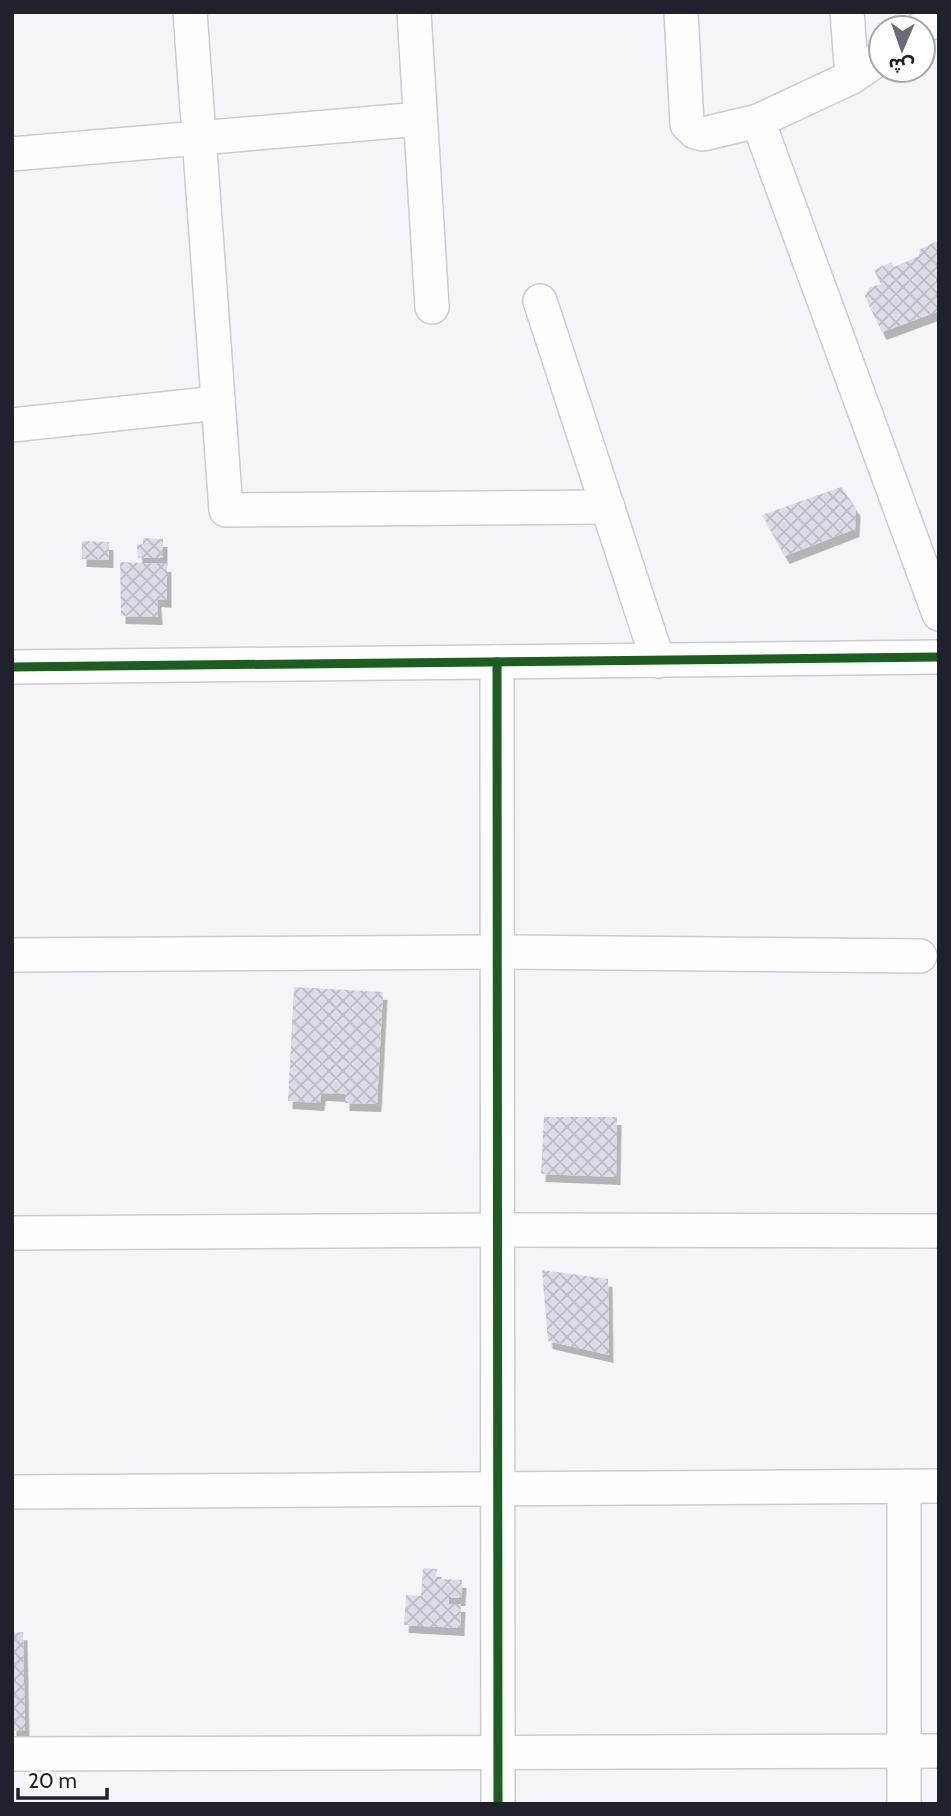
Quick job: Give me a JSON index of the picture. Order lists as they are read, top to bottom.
{
  "scale_bar": "20 m",
  "north": "bottom"
}
